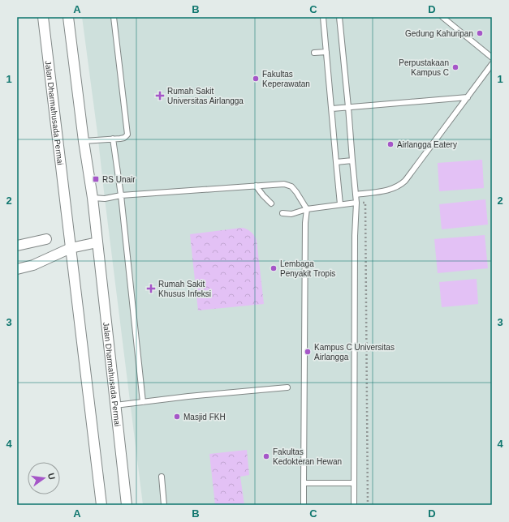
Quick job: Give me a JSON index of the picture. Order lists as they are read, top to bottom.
{
  "streets": {
    "street": ["Jalan Dharmahusada Permai"]
  },
  "places": {
    "other": [
      "Gedung Kahuripan",
      "Perpustakaan Kampus C",
      "Fakultas Keperawatan",
      "Airlangga Eatery",
      "Lembaga Penyakit Tropis",
      "Kampus C Universitas Airlangga",
      "Masjid FKH",
      "Fakultas Kedokteran Hewan"
    ],
    "health": ["Rumah Sakit Universitas Airlangga", "Rumah Sakit Khusus Infeksi"],
    "transit": ["RS Unair"]
  },
  "north": "right",
  "grid": {
    "columns": [
      "A",
      "B",
      "C",
      "D"
    ],
    "rows": [
      "1",
      "2",
      "3",
      "4"
    ]
  }
}
